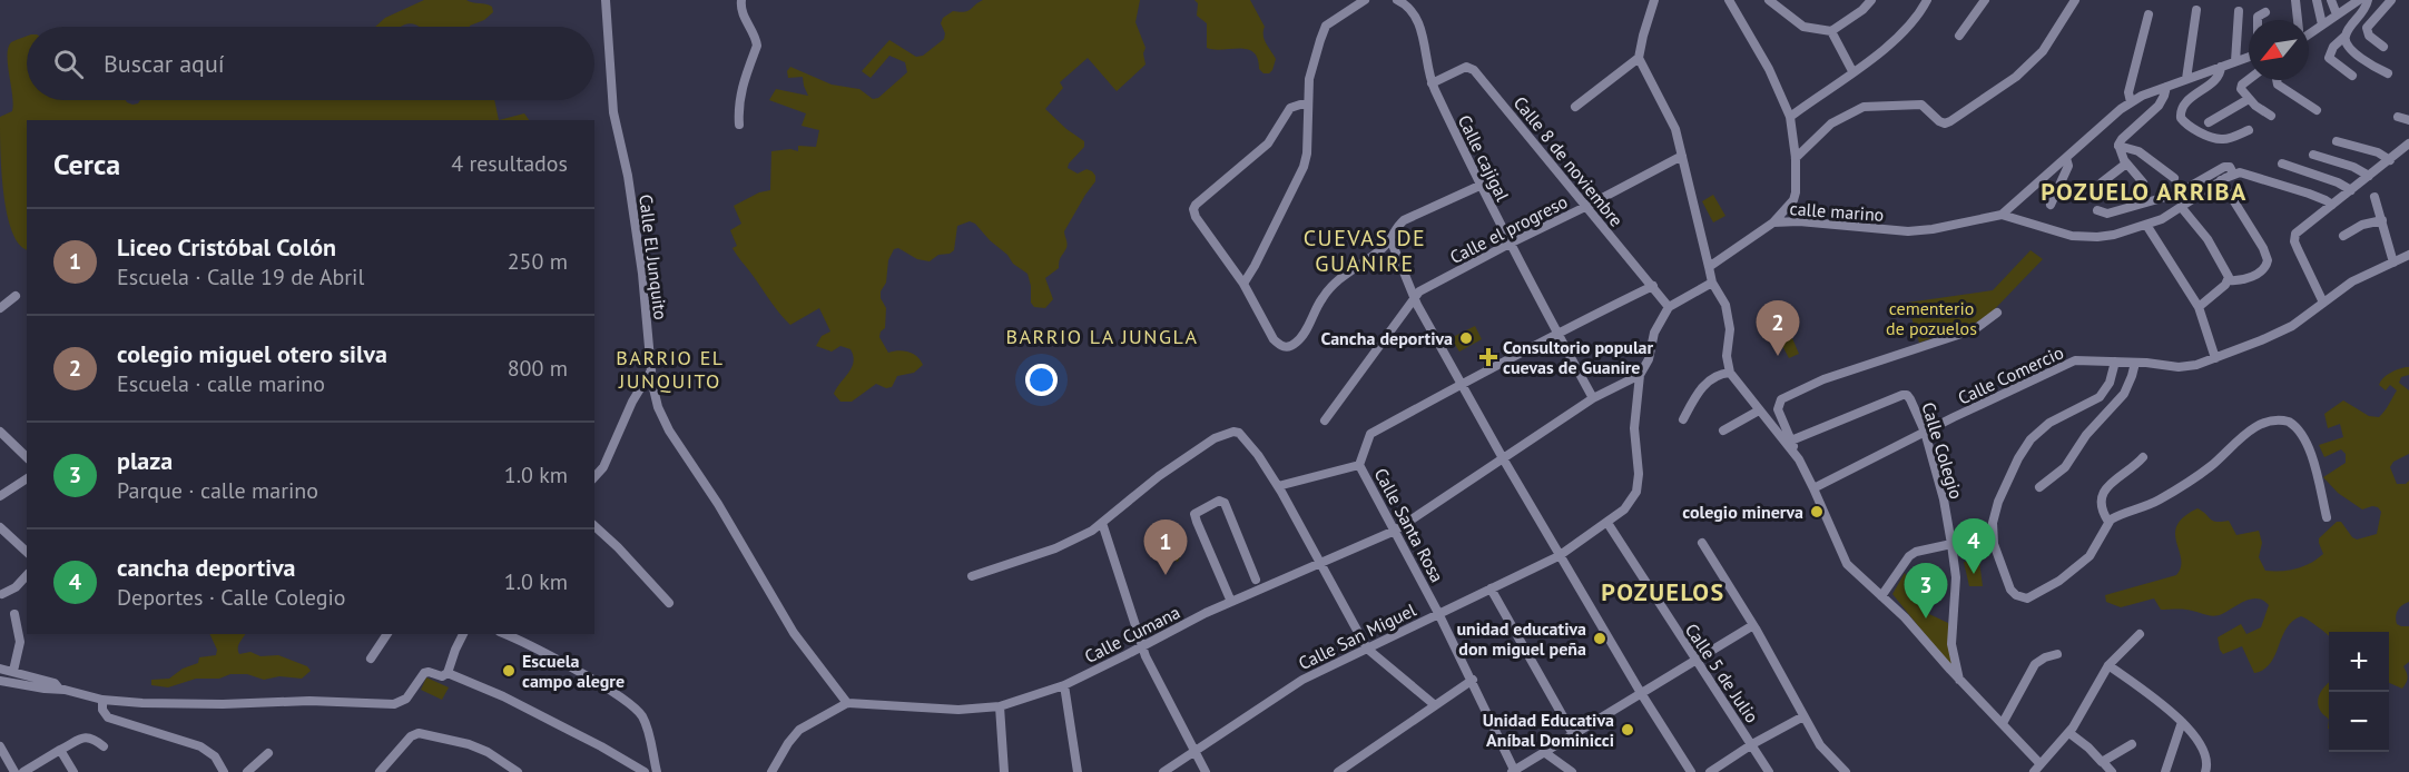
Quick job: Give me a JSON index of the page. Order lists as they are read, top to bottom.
{
  "streets": {
    "street": [
      "Calle cajigal",
      "Calle 8 de noviembre",
      "calle marino",
      "Calle el progreso",
      "Calle El Junquito",
      "Calle Comercio",
      "Calle Colegio",
      "Calle Santa Rosa",
      "Calle Cumana",
      "Calle San Miguel",
      "Calle 5 de Julio"
    ]
  },
  "crossings": [
    ["Calle cajigal", "Calle 8 de noviembre"],
    ["Calle cajigal", "Calle el progreso"],
    ["Calle cajigal", "Calle Santa Rosa"],
    ["Calle 8 de noviembre", "Calle el progreso"],
    ["Calle 8 de noviembre", "Calle Santa Rosa"],
    ["Calle 8 de noviembre", "Calle San Miguel"],
    ["Calle El Junquito", "Calle Cumana"],
    ["Calle Comercio", "Calle Colegio"],
    ["Calle Santa Rosa", "Calle Cumana"],
    ["Calle Santa Rosa", "Calle San Miguel"],
    ["Calle San Miguel", "Calle 5 de Julio"]
  ],
  "districts": [
    "POZUELO ARRIBA",
    "CUEVAS DE GUANIRE",
    "BARRIO LA JUNGLA",
    "BARRIO EL JUNQUITO",
    "POZUELOS"
  ],
  "parks": ["cementerio de pozuelos"],
  "places": {
    "other": [
      "Cancha deportiva",
      "colegio minerva",
      "unidad educativa don miguel peña",
      "Escuela campo alegre",
      "Unidad Educativa Aníbal Dominicci"
    ],
    "health": ["Consultorio popular cuevas de Guanire"]
  },
  "north": "bottom left",
  "page": {
    "search": "Buscar aquí",
    "heading": ["Cerca", "4 resultados"],
    "list": [
      {
        "mark": "1",
        "name": "Liceo Cristóbal Colón",
        "note": "Escuela · Calle 19 de Abril",
        "value": "250 m"
      },
      {
        "mark": "2",
        "name": "colegio miguel otero silva",
        "note": "Escuela · calle marino",
        "value": "800 m"
      },
      {
        "mark": "3",
        "name": "plaza",
        "note": "Parque · calle marino",
        "value": "1.0 km"
      },
      {
        "mark": "4",
        "name": "cancha deportiva",
        "note": "Deportes · Calle Colegio",
        "value": "1.0 km"
      }
    ],
    "pins": [
      "2",
      "4",
      "1",
      "3"
    ],
    "map_buttons": ["+", "−"]
  }
}
